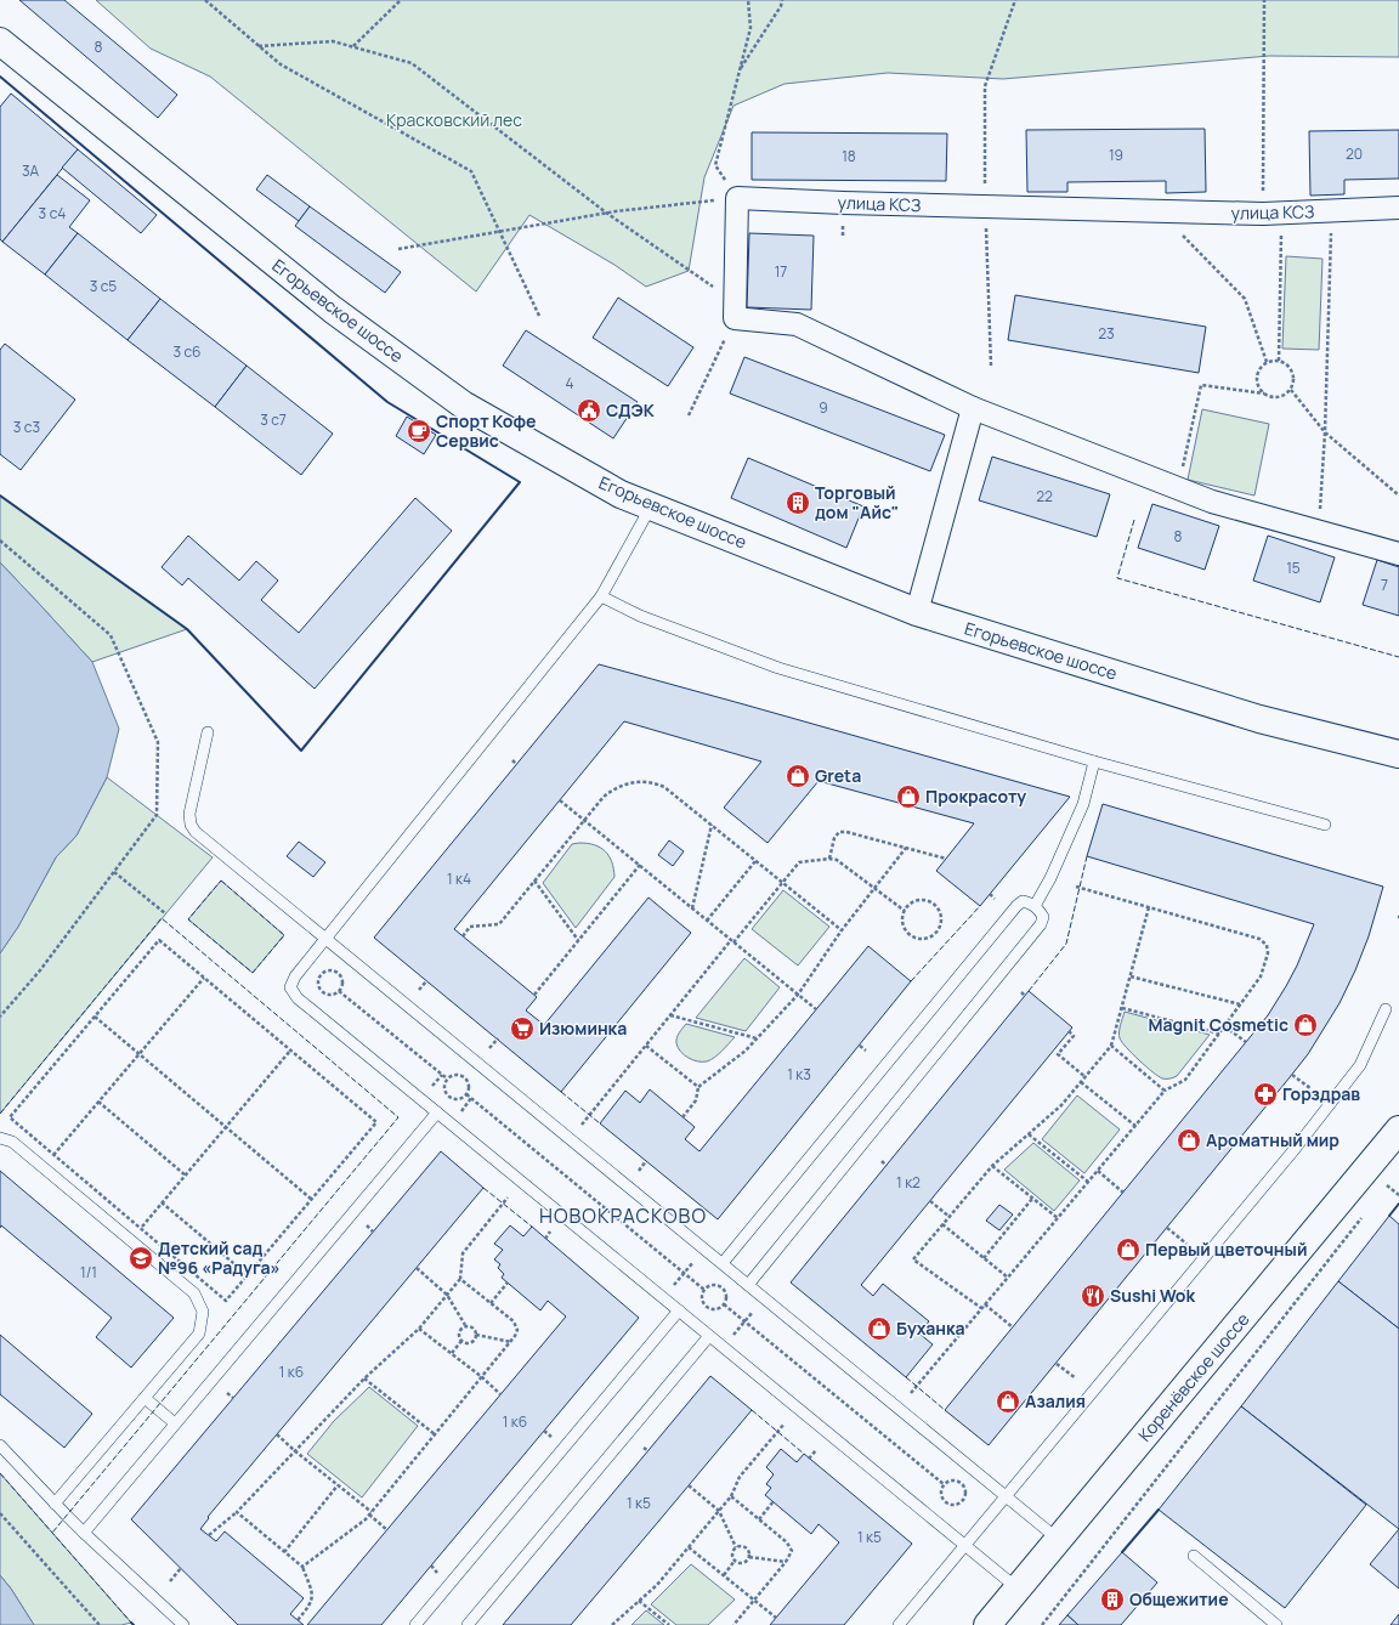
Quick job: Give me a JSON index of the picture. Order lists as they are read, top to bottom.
{
  "streets": {
    "main road": ["Егорьевское шоссе", "Коренёвское шоссе"],
    "street": ["улица КСЗ"]
  },
  "districts": ["НОВОКРАСКОВО"],
  "parks": ["Красковский лес"],
  "places": {
    "public building": ["СДЭК"],
    "cafe": ["Спорт Кофе Сервис"],
    "building": ["Торговый дом \"Айс\"", "Общежитие"],
    "shop": [
      "Greta",
      "Прокрасоту",
      "Magnit Cosmetic",
      "Ароматный мир",
      "Первый цветочный",
      "Буханка",
      "Азалия"
    ],
    "supermarket": ["Изюминка"],
    "pharmacy": ["Горздрав"],
    "school or university": ["Детский сад №96 «Радуга»"],
    "restaurant": ["Sushi Wok"]
  },
  "house_numbers": [
    "8",
    "20",
    "19",
    "18",
    "3А",
    "3 с4",
    "17",
    "3 с5",
    "23",
    "3 с6",
    "4",
    "9",
    "3 с7",
    "3 с3",
    "22",
    "8",
    "15",
    "7",
    "1 к4",
    "1 к3",
    "1 к2",
    "1/1",
    "1 к6",
    "1 к6",
    "1 к5",
    "1 к5"
  ]
}
